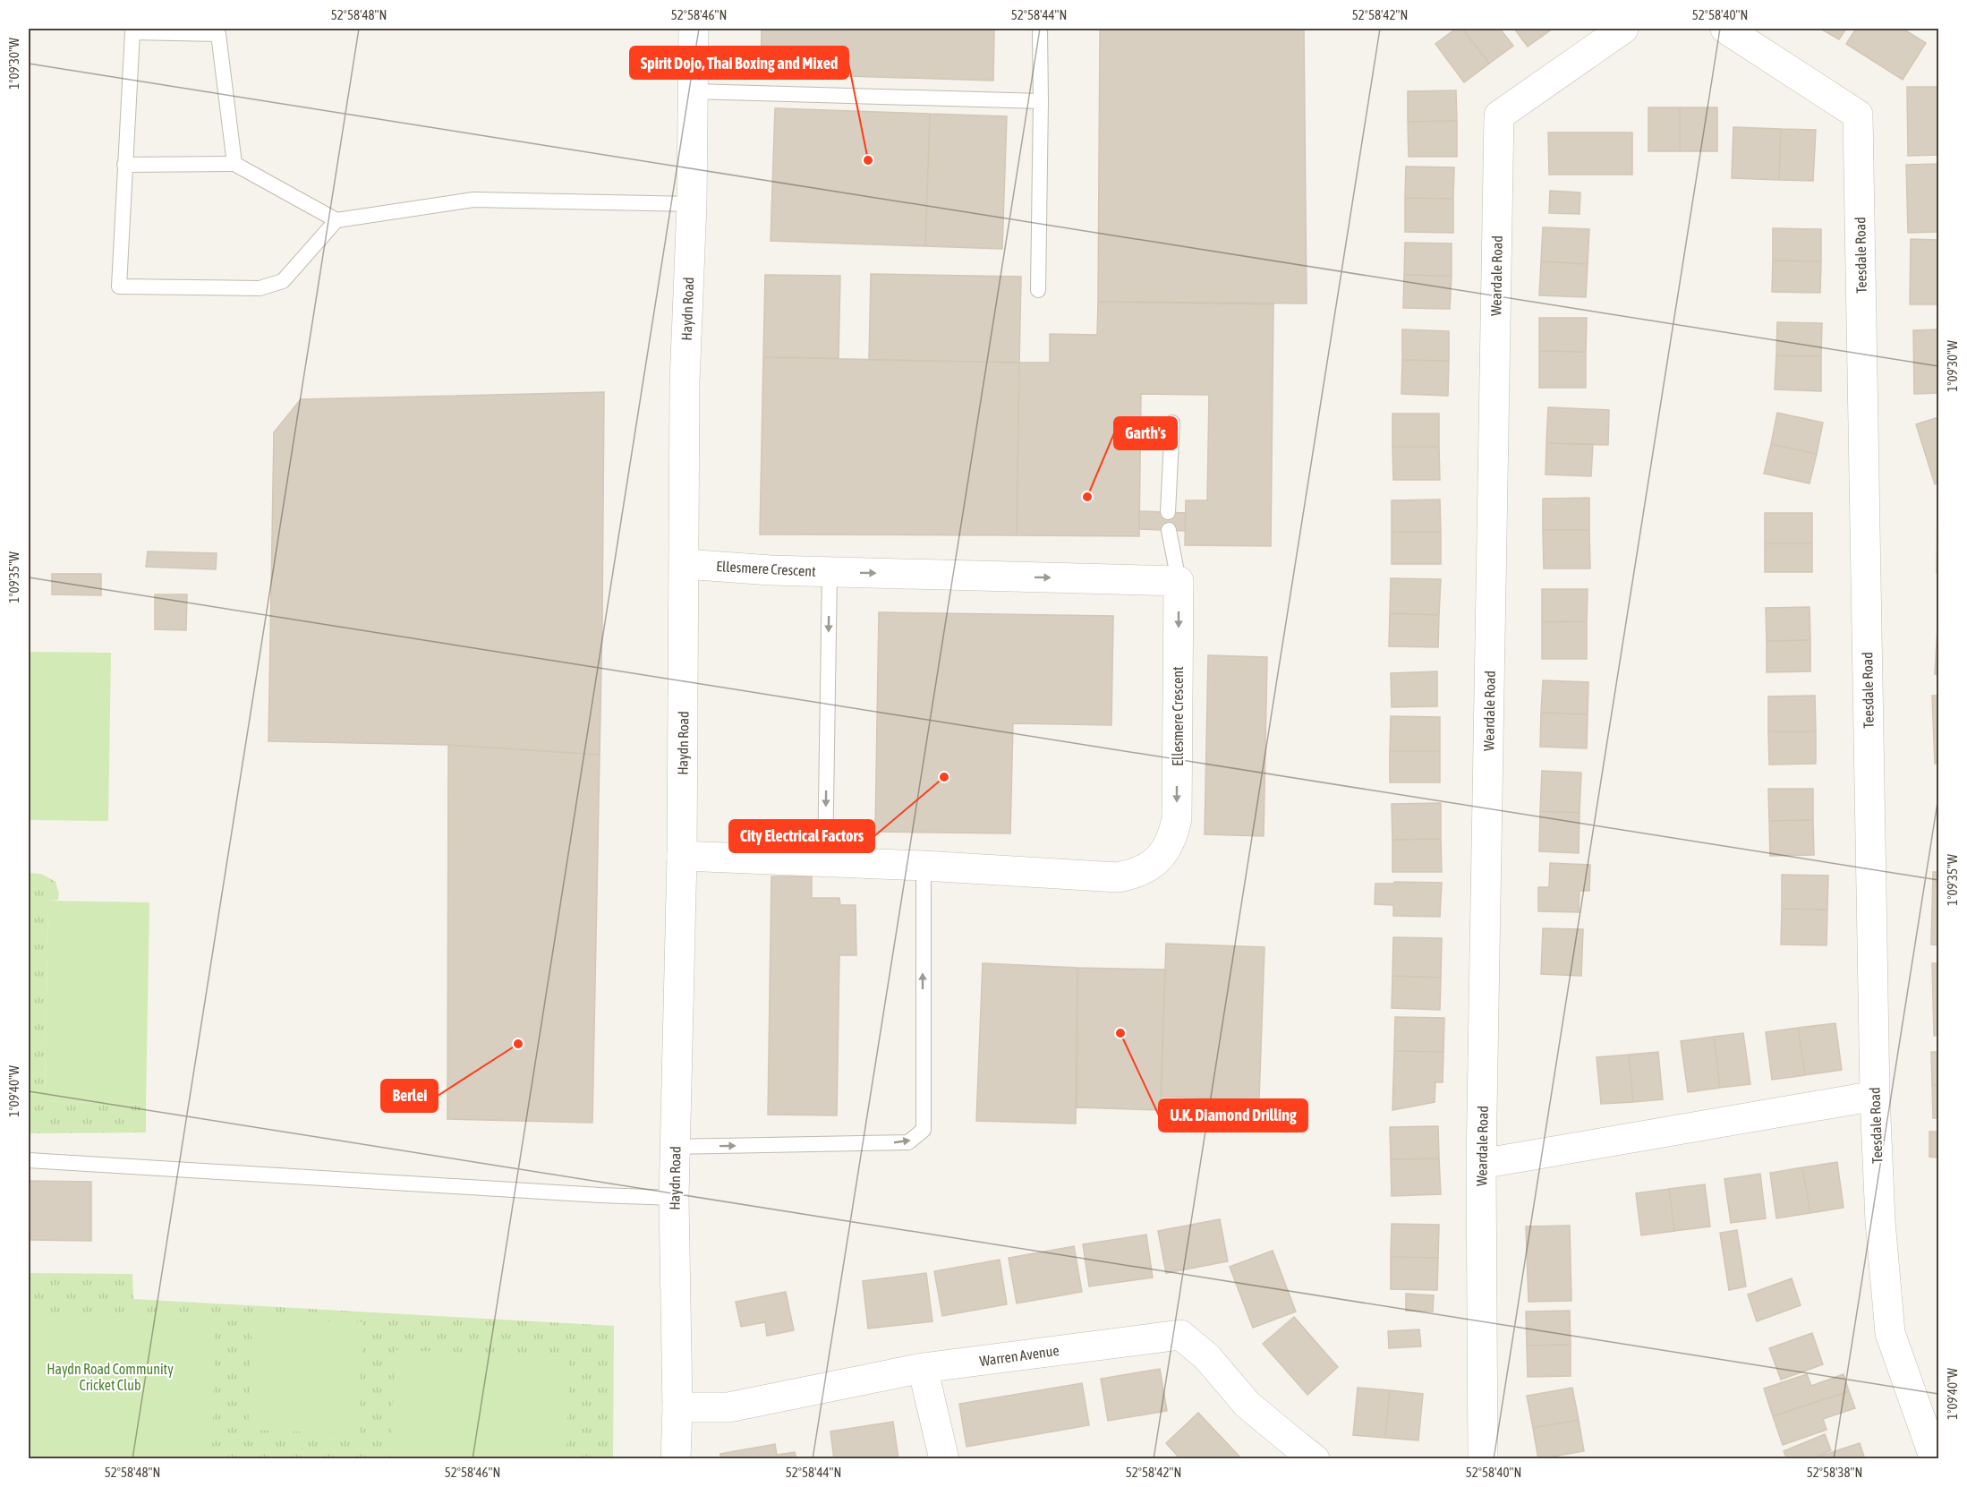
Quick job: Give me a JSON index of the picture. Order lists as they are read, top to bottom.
{
  "streets": {
    "street": [
      "Teesdale Road",
      "Weardale Road",
      "Haydn Road",
      "Ellesmere Crescent",
      "Warren Avenue"
    ]
  },
  "crossings": [
    ["Haydn Road", "Ellesmere Crescent"],
    ["Haydn Road", "Warren Avenue"]
  ],
  "parks": ["Haydn Road Community Cricket Club"],
  "places": [
    "Spirit Dojo, Thai Boxing and Mixed",
    "Garth's",
    "City Electrical Factors",
    "U.K. Diamond Drilling",
    "Berlei"
  ],
  "coordinates": [
    "52°58'48\"N",
    "52°58'46\"N",
    "52°58'44\"N",
    "52°58'42\"N",
    "52°58'40\"N",
    "1°09'30\"W",
    "1°09'35\"W",
    "1°09'40\"W",
    "52°58'38\"N"
  ]
}
